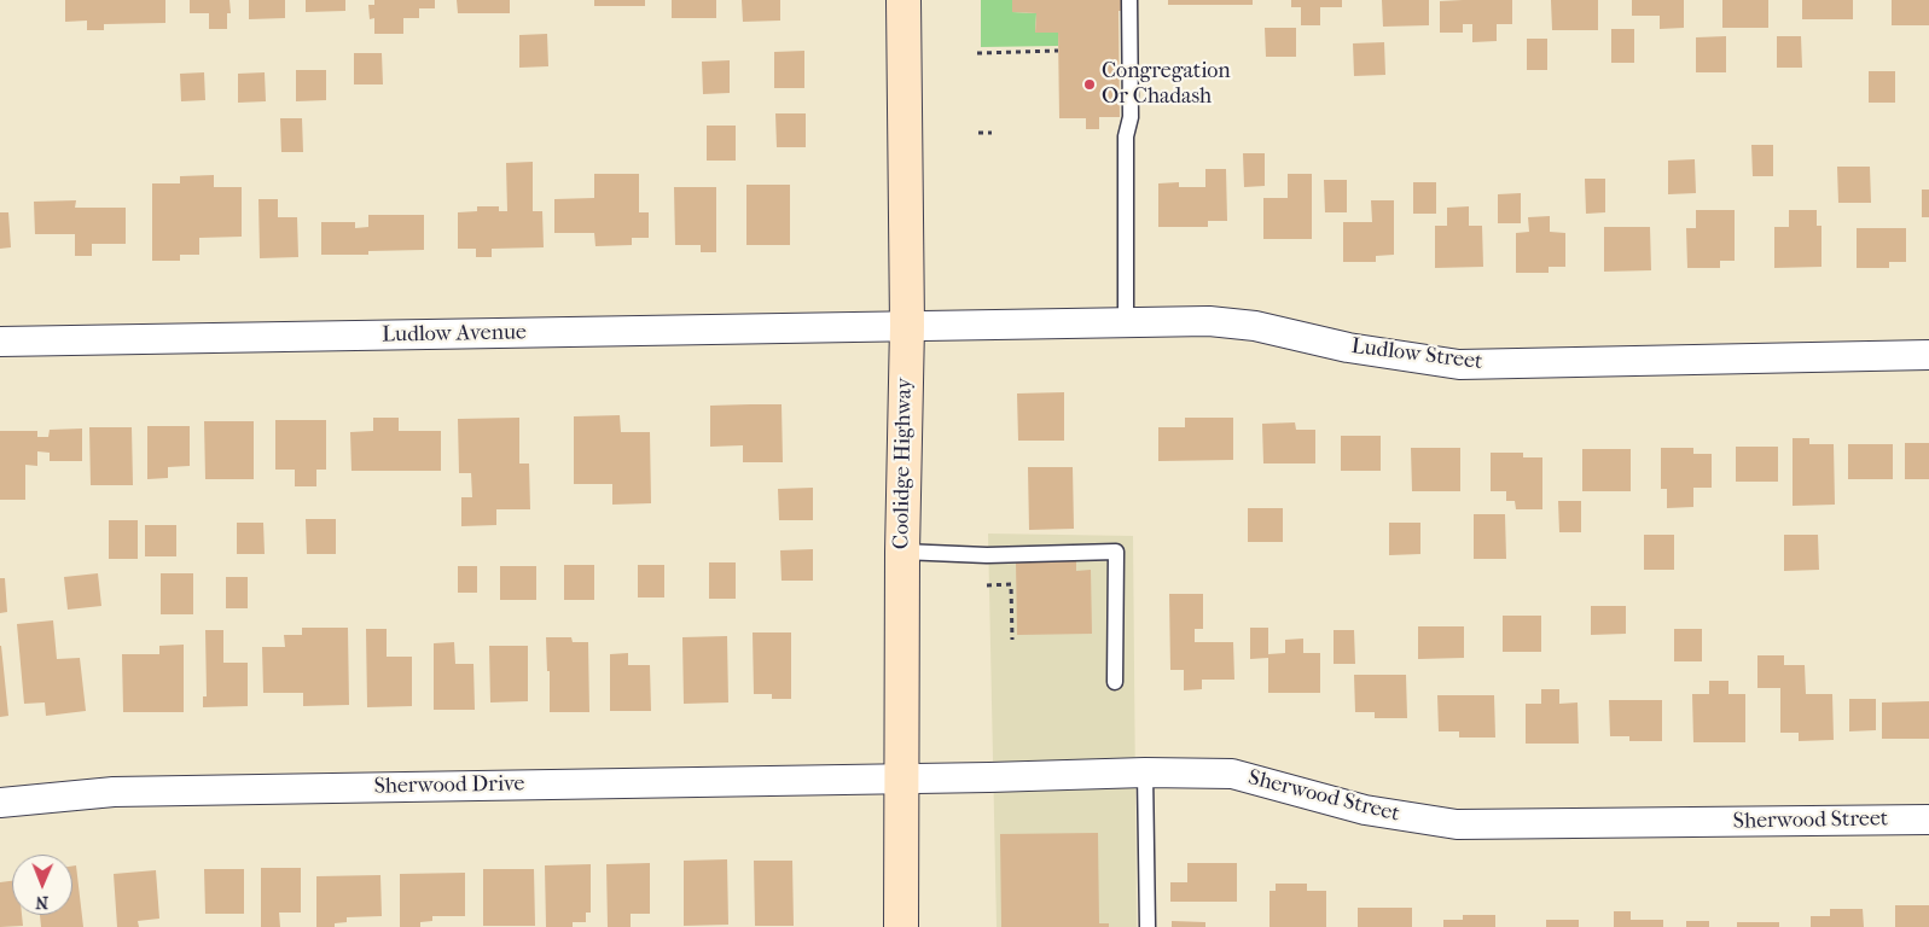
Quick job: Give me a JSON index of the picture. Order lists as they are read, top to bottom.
{
  "streets": {
    "main road": ["Coolidge Highway"],
    "street": [
      "Ludlow Avenue",
      "Ludlow Street",
      "Sherwood Drive",
      "Sherwood Street"
    ]
  },
  "crossings": [
    ["Ludlow Avenue", "Ludlow Street"],
    ["Ludlow Avenue", "Coolidge Highway"],
    ["Ludlow Street", "Coolidge Highway"],
    ["Coolidge Highway", "Sherwood Drive"],
    ["Coolidge Highway", "Sherwood Street"],
    ["Sherwood Drive", "Sherwood Street"]
  ],
  "places": ["Congregation Or Chadash"],
  "north": "bottom"
}
